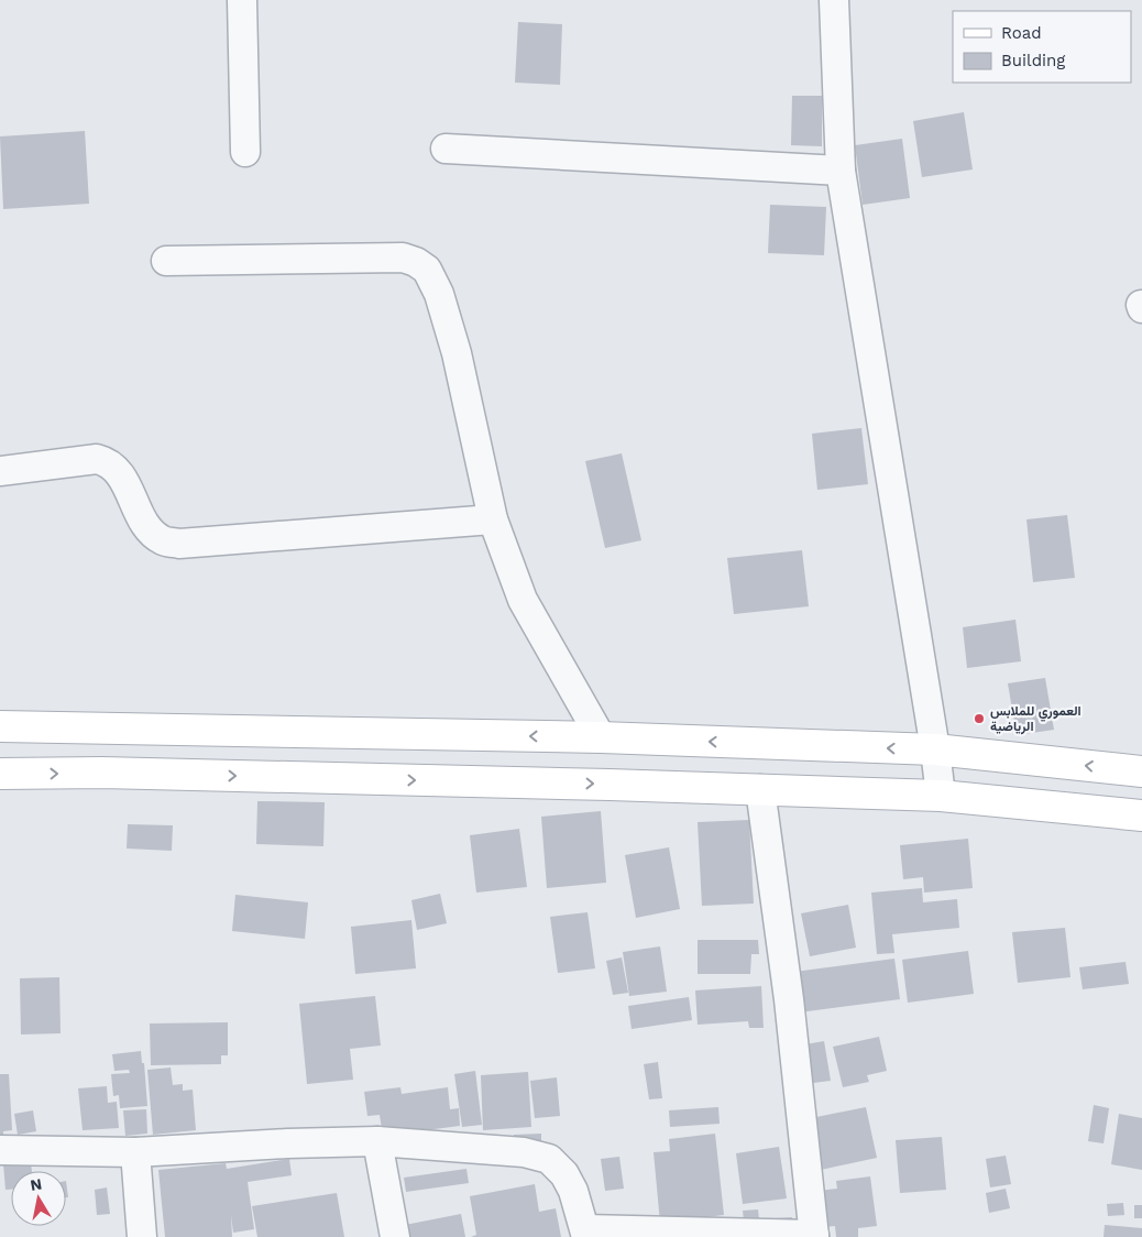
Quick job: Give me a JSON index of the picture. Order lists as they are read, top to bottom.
{
  "places": ["العموري للملابس الرياضية"],
  "legend": ["Road", "Building"],
  "north": "top"
}
